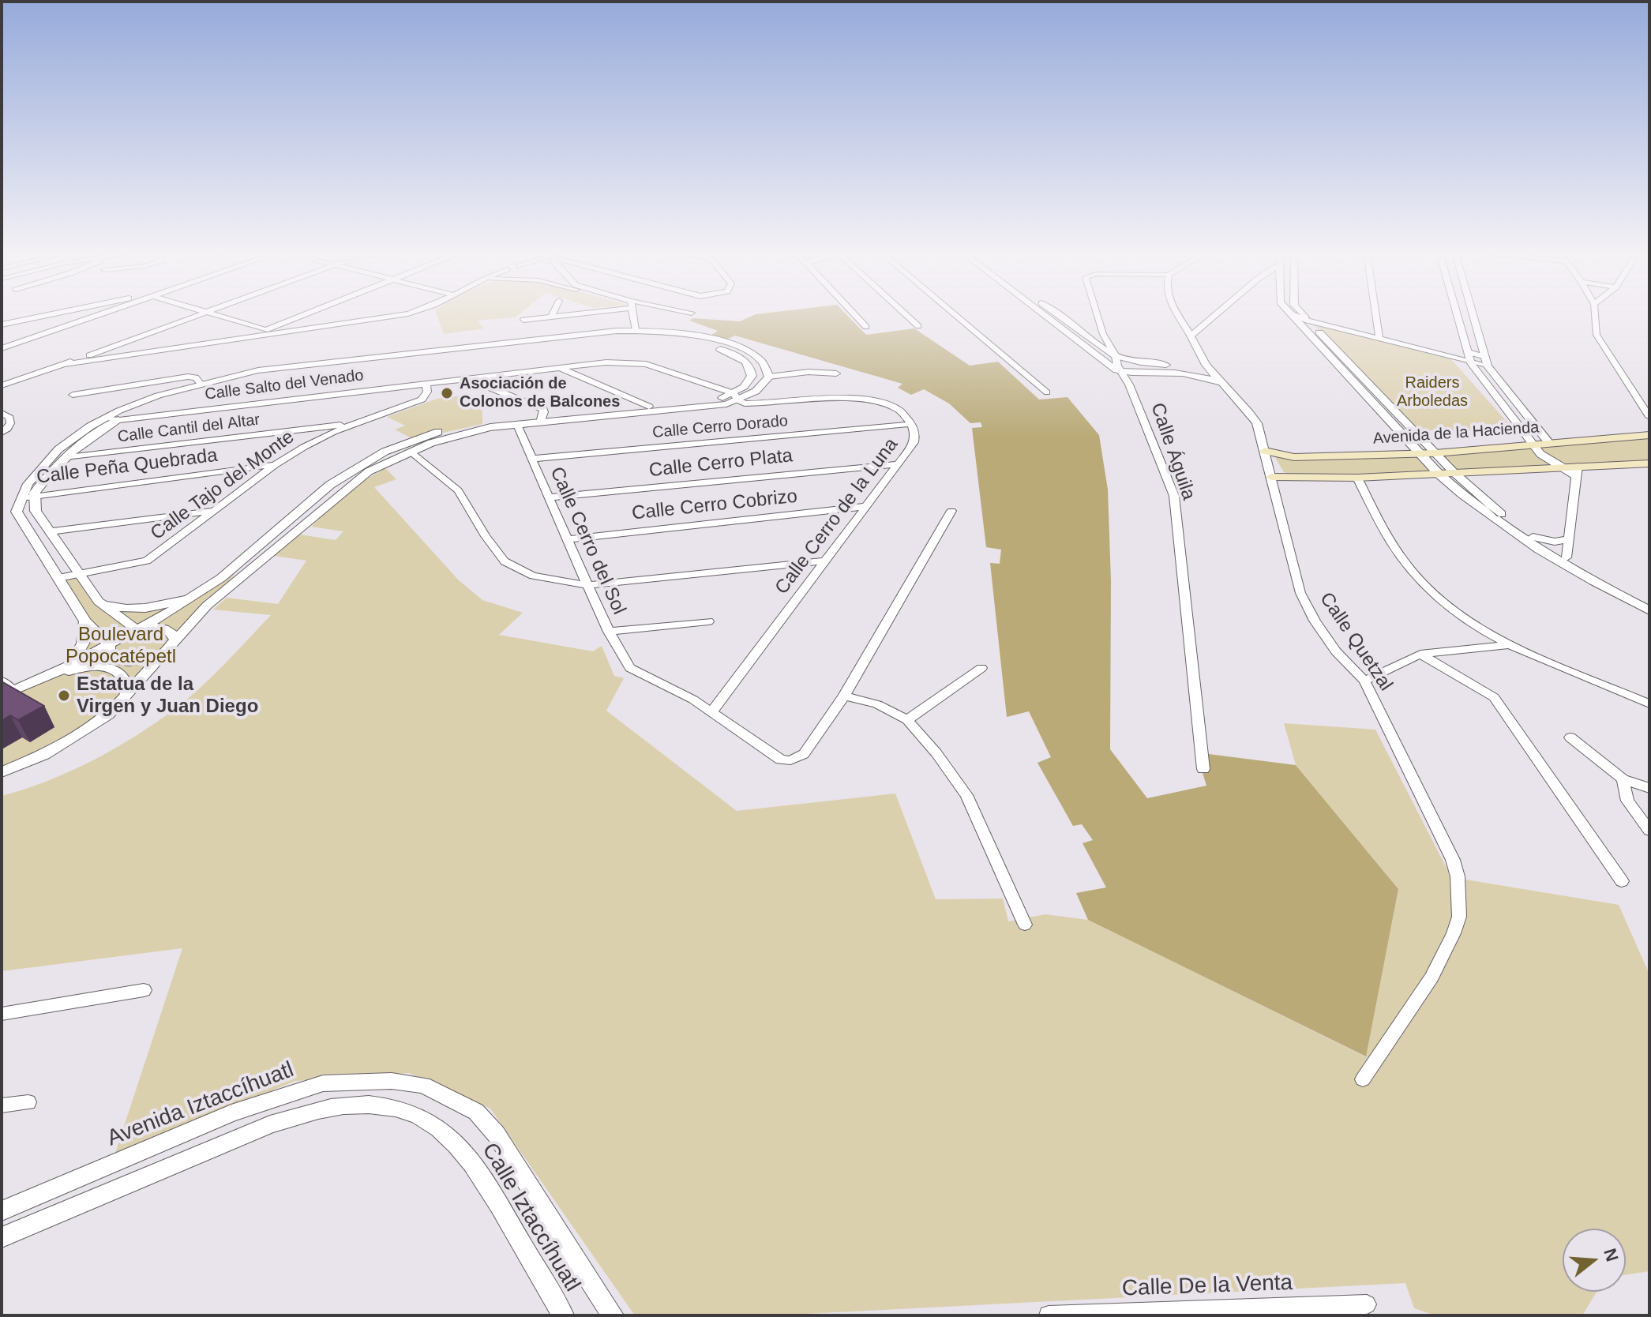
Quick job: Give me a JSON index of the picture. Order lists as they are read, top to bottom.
{
  "streets": {
    "main road": ["Avenida de la Hacienda"],
    "street": [
      "Calle Salto del Venado",
      "Calle Cerro Dorado",
      "Calle Cantil del Altar",
      "Calle Águila",
      "Calle Cerro Plata",
      "Calle Peña Quebrada",
      "Calle Tajo del Monte",
      "Calle Cerro Cobrizo",
      "Calle Cerro de la Luna",
      "Calle Cerro del Sol",
      "Calle Quetzal",
      "Avenida Iztaccíhuatl",
      "Calle Iztaccíhuatl",
      "Calle De la Venta"
    ]
  },
  "crossings": [
    ["Calle Salto del Venado", "Calle Tajo del Monte"],
    ["Calle Salto del Venado", "Calle Cerro de la Luna"],
    ["Calle Cerro Dorado", "Calle Cerro de la Luna"],
    ["Calle Cerro Dorado", "Calle Cerro del Sol"],
    ["Calle Cantil del Altar", "Calle Tajo del Monte"],
    ["Avenida de la Hacienda", "Calle Quetzal"],
    ["Calle Cerro Plata", "Calle Cerro de la Luna"],
    ["Calle Cerro Plata", "Calle Cerro del Sol"],
    ["Calle Peña Quebrada", "Calle Tajo del Monte"],
    ["Calle Cerro Cobrizo", "Calle Cerro de la Luna"],
    ["Calle Cerro Cobrizo", "Calle Cerro del Sol"],
    ["Calle Cerro de la Luna", "Calle Cerro del Sol"]
  ],
  "parks": ["Raiders Arboledas", "Boulevard Popocatépetl"],
  "places": ["Asociación de Colonos de Balcones", "Estatua de la Virgen y Juan Diego"],
  "north": "right"
}
